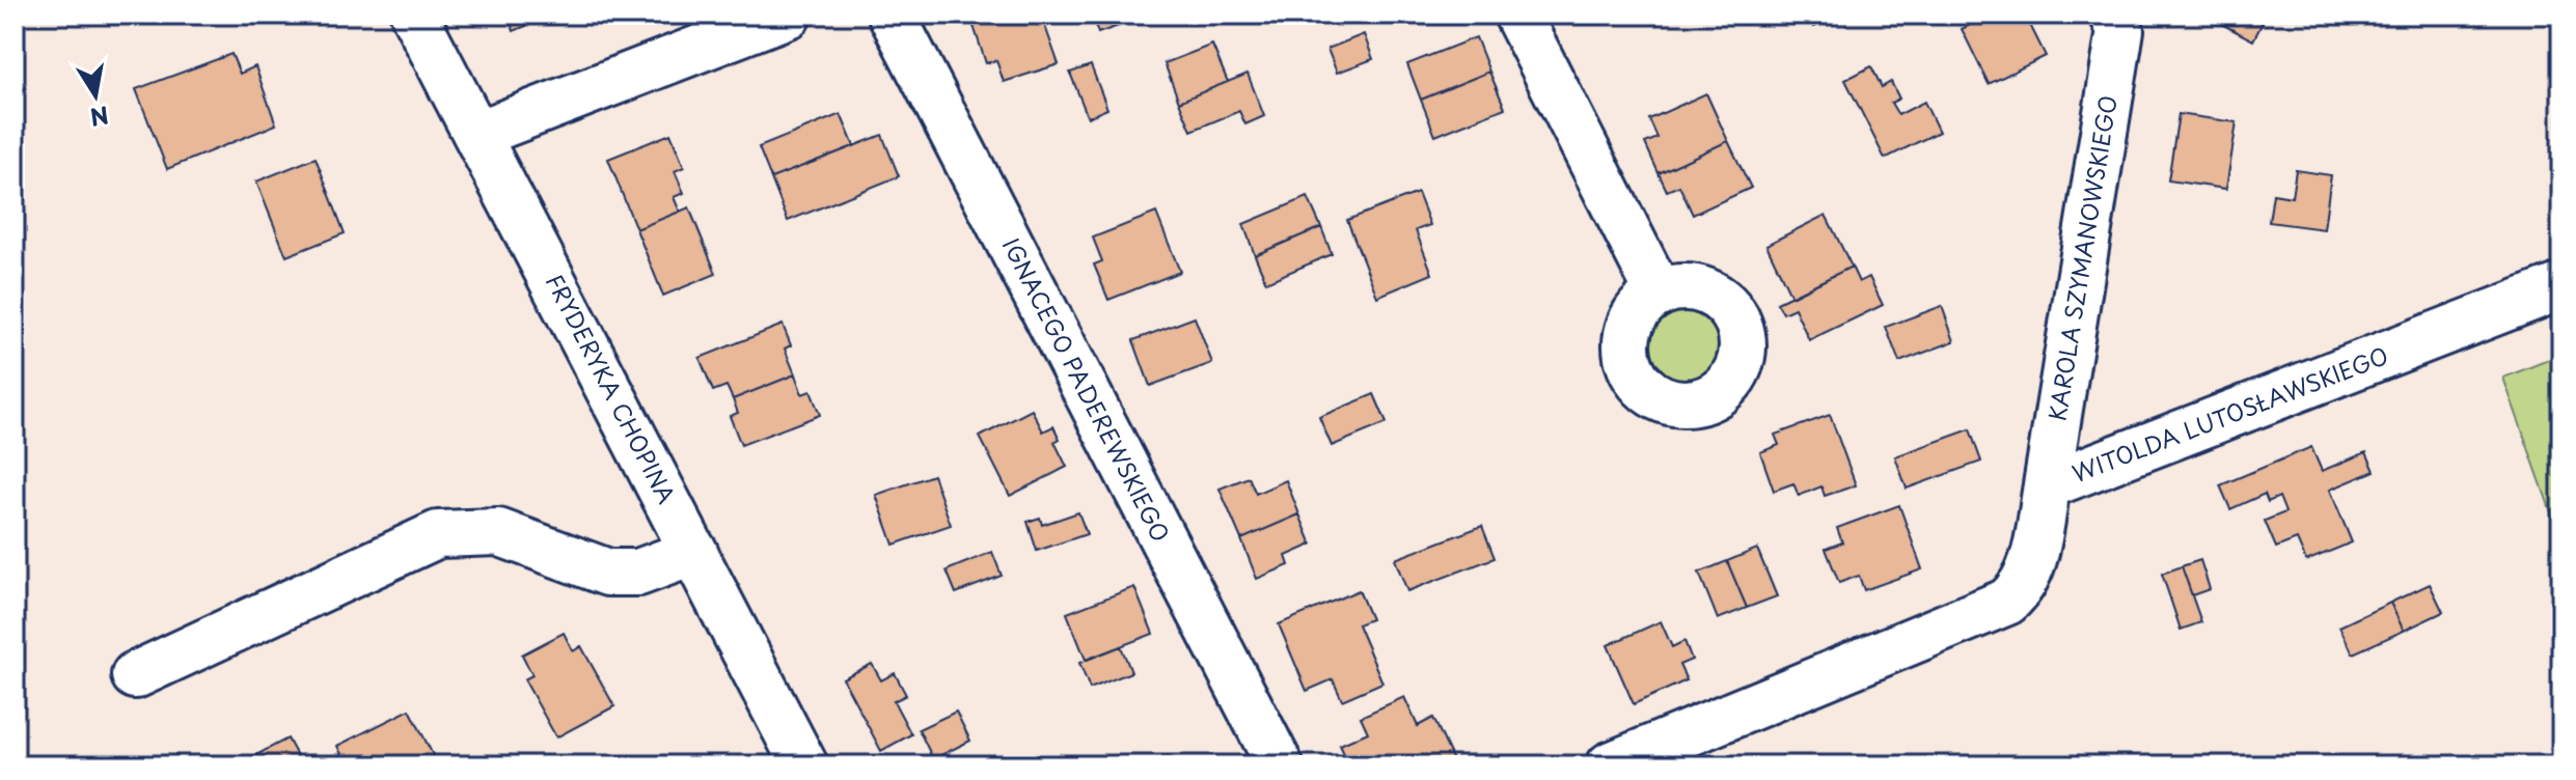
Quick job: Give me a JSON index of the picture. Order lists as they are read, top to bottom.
{
  "streets": {
    "street": [
      "KAROLA SZYMANOWSKIEGO",
      "FRYDERYKA CHOPINA",
      "IGNACEGO PADEREWSKIEGO",
      "WITOLDA LUTOSŁAWSKIEGO"
    ]
  },
  "crossings": [
    ["KAROLA SZYMANOWSKIEGO", "WITOLDA LUTOSŁAWSKIEGO"]
  ],
  "north": "bottom"
}
